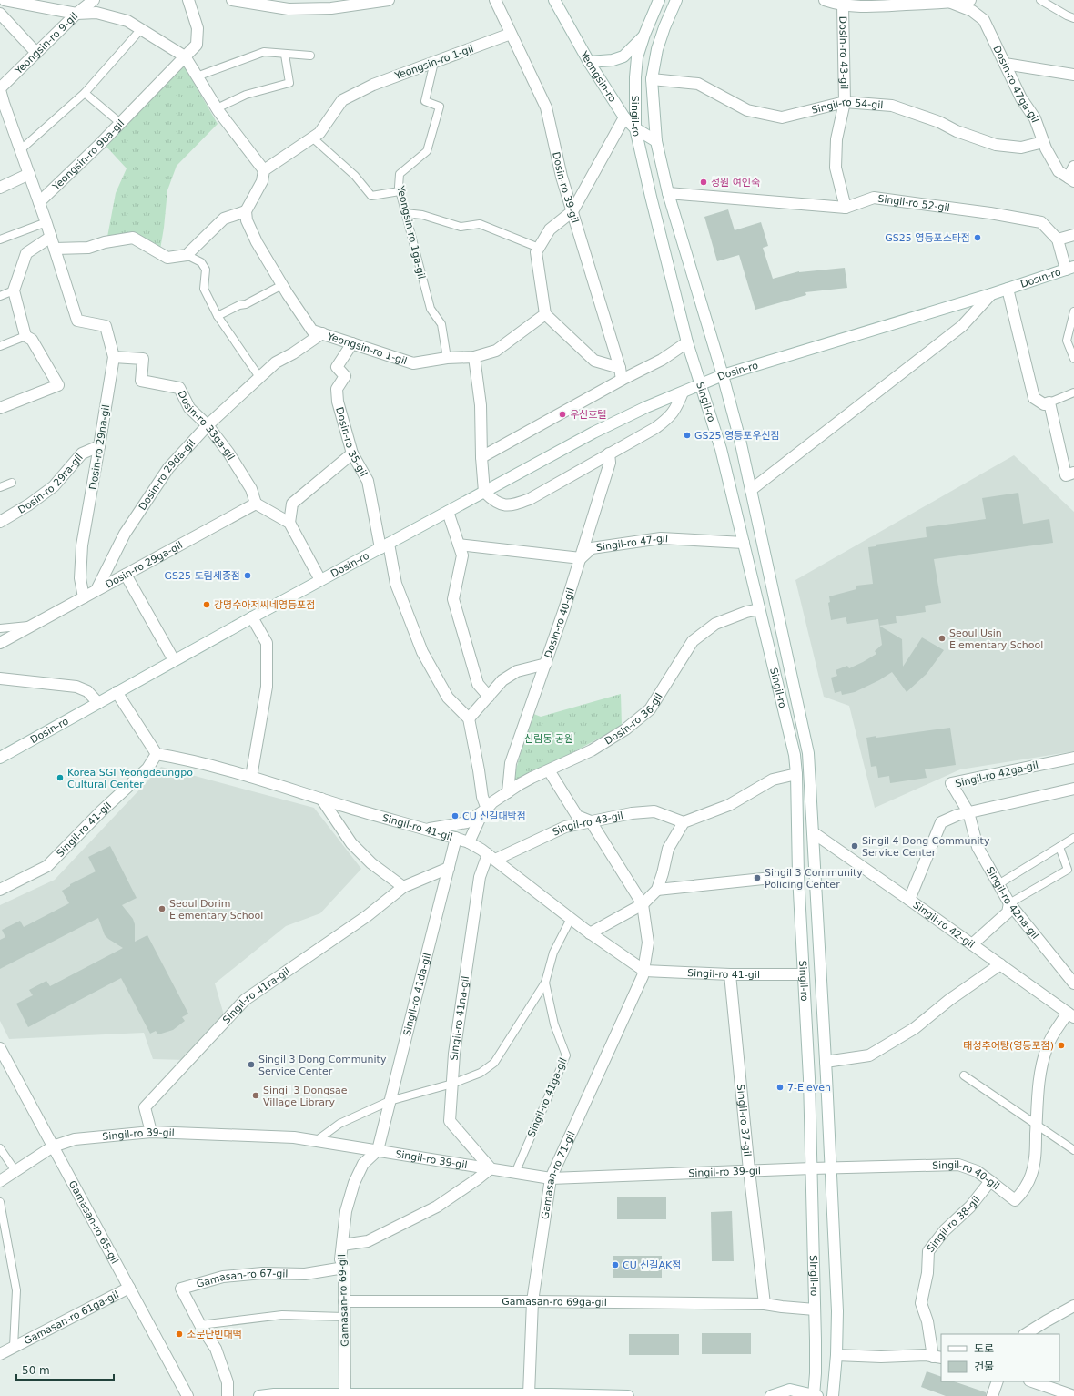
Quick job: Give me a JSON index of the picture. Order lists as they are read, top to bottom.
{
  "streets": {
    "street": [
      "Yeongsin-ro 9-gil",
      "Dosin-ro 43-gil",
      "Yeongsin-ro 1-gil",
      "Yeongsin-ro",
      "Dosin-ro 47ga-gil",
      "Singil-ro 54-gil",
      "Singil-ro",
      "Yeongsin-ro 9ba-gil",
      "Dosin-ro 39-gil",
      "Singil-ro 52-gil",
      "Dosin-ro",
      "Dosin-ro 33ga-gil",
      "Dosin-ro 35-gil",
      "Dosin-ro 29na-gil",
      "Dosin-ro 29da-gil",
      "Dosin-ro 29ra-gil",
      "Singil-ro 47-gil",
      "Dosin-ro 29ga-gil",
      "Dosin-ro 40-gil",
      "Dosin-ro 36-gil",
      "Singil-ro 42ga-gil",
      "Singil-ro 43-gil",
      "Singil-ro 41-gil",
      "Singil-ro 42na-gil",
      "Singil-ro 42-gil",
      "Singil-ro 41da-gil",
      "Singil-ro 41ra-gil",
      "Singil-ro 41na-gil",
      "Singil-ro 37-gil",
      "Singil-ro 39-gil",
      "Gamasan-ro 71-gil",
      "Singil-ro 40-gil",
      "Gamasan-ro 65-gil",
      "Singil-ro 38-gil",
      "Gamasan-ro 67-gil",
      "Gamasan-ro 69-gil",
      "Gamasan-ro 69ga-gil",
      "Gamasan-ro 61ga-gil"
    ],
    "lane": ["Yeongsin-ro 1ga-gil", "Singil-ro 41ga-gil"]
  },
  "crossings": [
    ["Yeongsin-ro 9-gil", "Yeongsin-ro 9ba-gil"],
    ["Dosin-ro 43-gil", "Singil-ro 54-gil"],
    ["Dosin-ro 43-gil", "Singil-ro 52-gil"],
    ["Yeongsin-ro 1-gil", "Dosin-ro 39-gil"],
    ["Yeongsin-ro 1-gil", "Yeongsin-ro 1ga-gil"],
    ["Yeongsin-ro 1-gil", "Dosin-ro 35-gil"],
    ["Yeongsin-ro 1-gil", "Dosin-ro 29da-gil"],
    ["Yeongsin-ro", "Singil-ro"],
    ["Dosin-ro 47ga-gil", "Singil-ro 54-gil"],
    ["Singil-ro 54-gil", "Singil-ro"],
    ["Singil-ro", "Singil-ro 52-gil"],
    ["Singil-ro", "Dosin-ro"],
    ["Singil-ro", "Singil-ro 47-gil"],
    ["Singil-ro", "Dosin-ro 36-gil"],
    ["Singil-ro", "Singil-ro 41-gil"],
    ["Singil-ro", "Singil-ro 42-gil"],
    ["Singil-ro", "Singil-ro 39-gil"],
    ["Singil-ro", "Singil-ro 40-gil"],
    ["Singil-ro", "Singil-ro 38-gil"],
    ["Yeongsin-ro 9ba-gil", "Dosin-ro 29na-gil"],
    ["Singil-ro 52-gil", "Dosin-ro"],
    ["Dosin-ro", "Dosin-ro 35-gil"],
    ["Dosin-ro 33ga-gil", "Dosin-ro 29na-gil"],
    ["Dosin-ro 33ga-gil", "Dosin-ro 29da-gil"],
    ["Dosin-ro 33ga-gil", "Dosin-ro 29ga-gil"],
    ["Dosin-ro 29na-gil", "Dosin-ro 29ra-gil"],
    ["Dosin-ro 29na-gil", "Dosin-ro 29ga-gil"],
    ["Dosin-ro 29da-gil", "Dosin-ro 29ga-gil"],
    ["Singil-ro 47-gil", "Dosin-ro 40-gil"],
    ["Dosin-ro 40-gil", "Dosin-ro 36-gil"],
    ["Dosin-ro 36-gil", "Singil-ro 41-gil"],
    ["Singil-ro 42ga-gil", "Singil-ro 42na-gil"],
    ["Singil-ro 43-gil", "Singil-ro 41-gil"],
    ["Singil-ro 43-gil", "Singil-ro 41na-gil"],
    ["Singil-ro 41-gil", "Singil-ro 41da-gil"],
    ["Singil-ro 41-gil", "Singil-ro 41na-gil"],
    ["Singil-ro 41-gil", "Singil-ro 41ga-gil"],
    ["Singil-ro 41-gil", "Singil-ro 37-gil"],
    ["Singil-ro 41-gil", "Gamasan-ro 71-gil"],
    ["Singil-ro 42-gil", "Singil-ro 40-gil"],
    ["Singil-ro 41da-gil", "Singil-ro 41ra-gil"],
    ["Singil-ro 41da-gil", "Singil-ro 39-gil"],
    ["Singil-ro 41da-gil", "Gamasan-ro 69-gil"],
    ["Singil-ro 41ra-gil", "Singil-ro 39-gil"],
    ["Singil-ro 41na-gil", "Singil-ro 39-gil"],
    ["Singil-ro 41ga-gil", "Singil-ro 39-gil"],
    ["Singil-ro 37-gil", "Singil-ro 39-gil"],
    ["Singil-ro 37-gil", "Gamasan-ro 69ga-gil"],
    ["Singil-ro 39-gil", "Gamasan-ro 71-gil"],
    ["Singil-ro 39-gil", "Singil-ro 40-gil"],
    ["Singil-ro 39-gil", "Gamasan-ro 65-gil"],
    ["Singil-ro 39-gil", "Gamasan-ro 69-gil"],
    ["Gamasan-ro 71-gil", "Gamasan-ro 69ga-gil"],
    ["Singil-ro 40-gil", "Singil-ro 38-gil"],
    ["Gamasan-ro 65-gil", "Gamasan-ro 61ga-gil"],
    ["Gamasan-ro 67-gil", "Gamasan-ro 69-gil"],
    ["Gamasan-ro 69-gil", "Gamasan-ro 69ga-gil"]
  ],
  "parks": ["신림동 공원"],
  "places": [
    "성원 여인숙",
    "GS25 영등포스타점",
    "우신호텔",
    "GS25 영등포우신점",
    "GS25 도림세종점",
    "강명수아저씨네영등포점",
    "Seoul Usin Elementary School",
    "Korea SGI Yeongdeungpo Cultural Center",
    "CU 신길대박점",
    "Singil 4 Dong Community Service Center",
    "Singil 3 Community Policing Center",
    "Seoul Dorim Elementary School",
    "태성추어탕(영등포점)",
    "Singil 3 Dong Community Service Center",
    "7-Eleven",
    "Singil 3 Dongsae Village Library",
    "CU 신길AK점",
    "소문난빈대떡"
  ],
  "legend": ["도로", "건물"],
  "scale_bar": "50 m"
}
